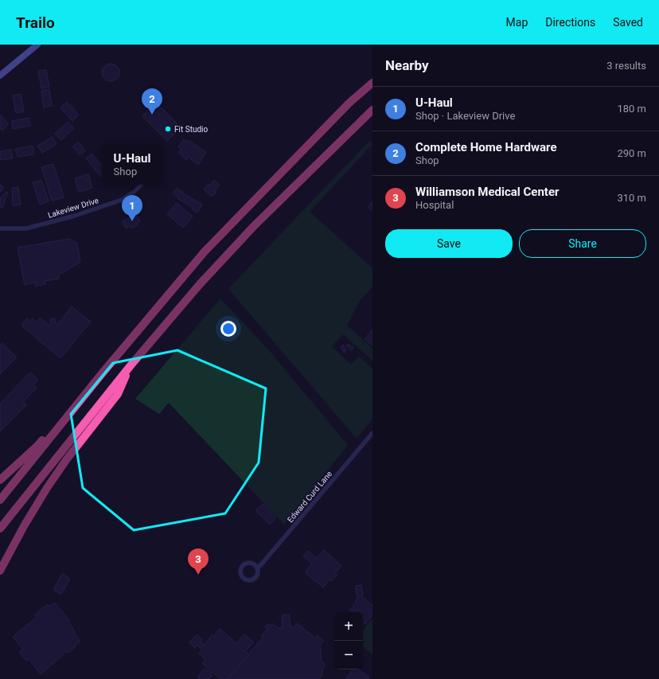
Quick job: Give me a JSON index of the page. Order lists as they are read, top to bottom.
{
  "streets": {
    "street": ["Lakeview Drive", "Edward Curd Lane"]
  },
  "places": ["Fit Studio"],
  "page": {
    "header": "Trailo",
    "nav": ["Map", "Directions", "Saved"],
    "heading": ["Nearby", "3 results"],
    "list": [
      {
        "mark": "1",
        "name": "U-Haul",
        "note": "Shop · Lakeview Drive",
        "value": "180 m"
      },
      {
        "mark": "2",
        "name": "Complete Home Hardware",
        "note": "Shop",
        "value": "290 m"
      },
      {
        "mark": "3",
        "name": "Williamson Medical Center",
        "note": "Hospital",
        "value": "310 m"
      }
    ],
    "pins": ["2", "1", "3"],
    "popup": ["U-Haul", "Shop"],
    "buttons": ["Save", "Share"],
    "map_buttons": ["+", "−"]
  }
}
